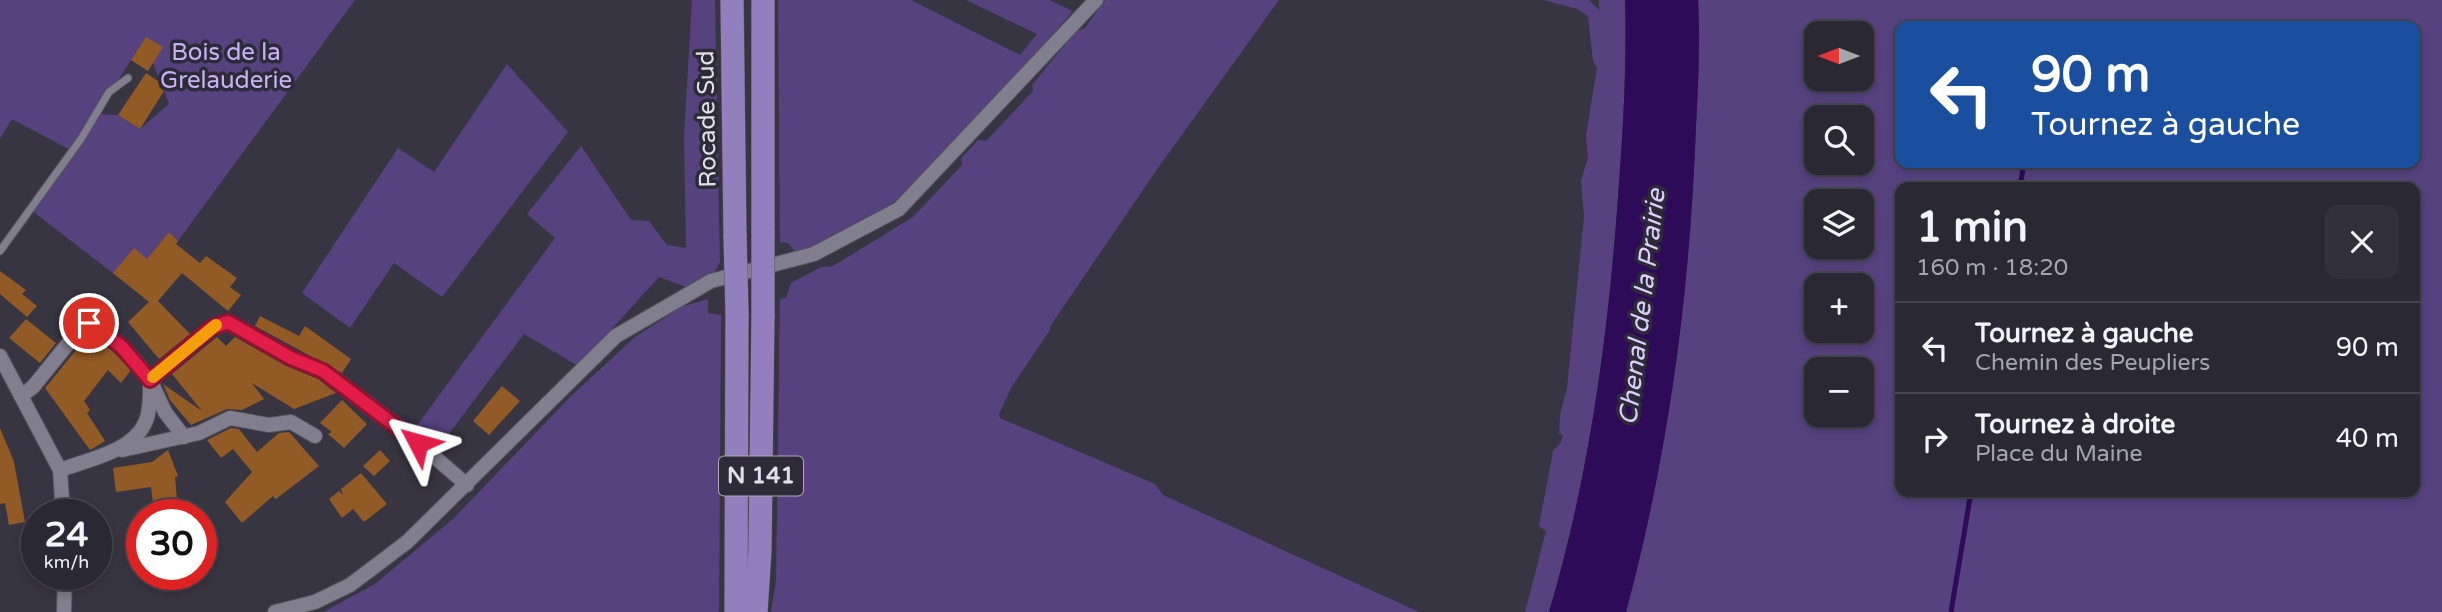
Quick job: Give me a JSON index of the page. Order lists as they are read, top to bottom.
{
  "streets": {
    "highway": ["Rocade Sud", "N 141"]
  },
  "water": ["Chenal de la Prairie"],
  "parks": ["Bois de la Grelauderie"],
  "north": "left",
  "page": {
    "map_buttons": ["+", "−"],
    "turn": ["90 m", "Tournez à gauche"],
    "heading": ["1 min", "160 m · 18:20"],
    "list": [
      {
        "name": "Tournez à gauche",
        "note": "Chemin des Peupliers",
        "value": "90 m"
      },
      {
        "name": "Tournez à droite",
        "note": "Place du Maine",
        "value": "40 m"
      }
    ],
    "speed": "24 km/h",
    "limit": "30"
  }
}
